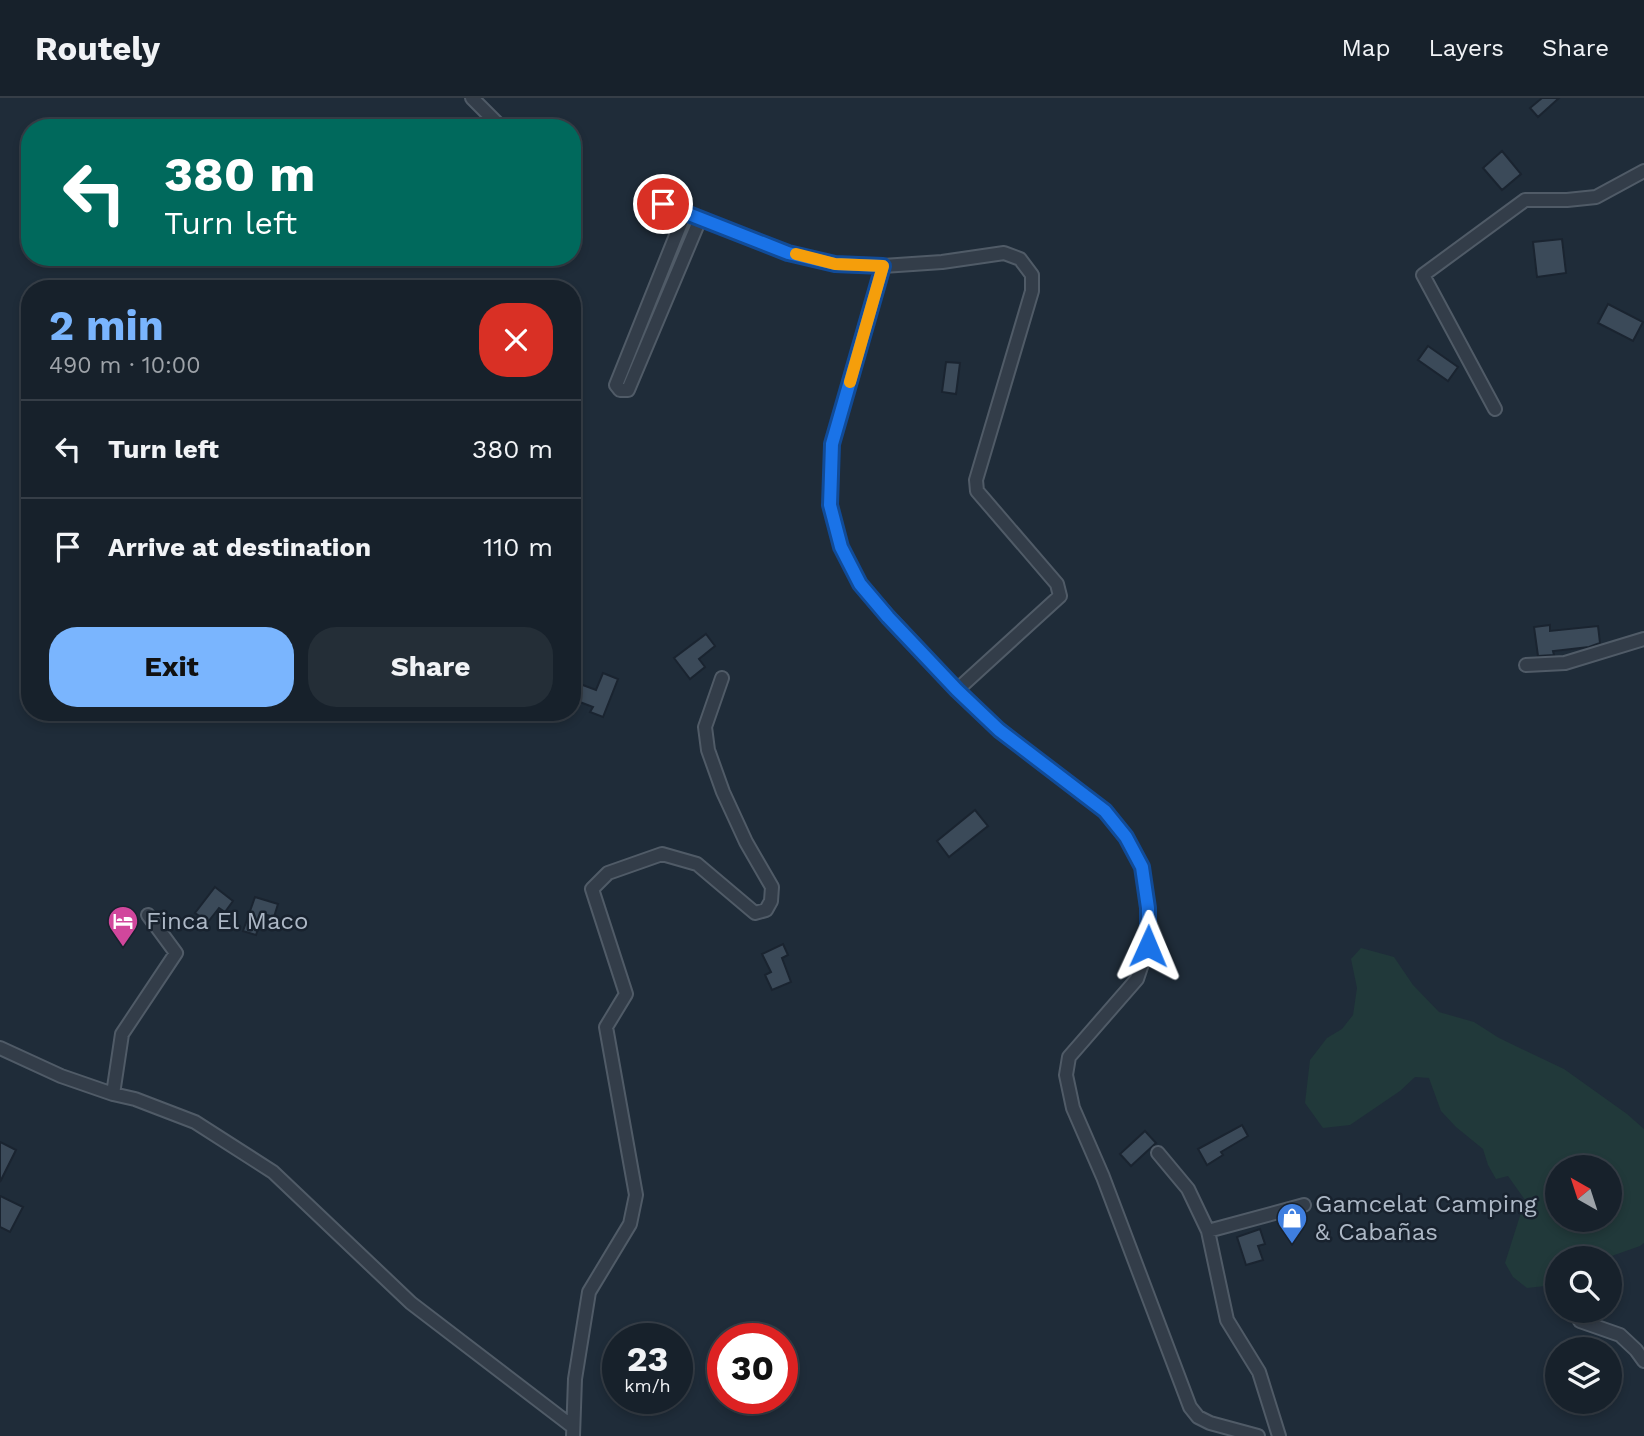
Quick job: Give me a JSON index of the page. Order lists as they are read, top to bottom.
{
  "places": {
    "hotel": ["Finca El Maco"],
    "shop": ["Gamcelat Camping & Cabañas"]
  },
  "north": "top left",
  "page": {
    "header": "Routely",
    "nav": ["Map", "Layers", "Share"],
    "turn": ["380 m", "Turn left"],
    "heading": ["2 min", "490 m · 10:00"],
    "list": [
      {
        "name": "Turn left",
        "value": "380 m"
      },
      {
        "name": "Arrive at destination",
        "value": "110 m"
      }
    ],
    "buttons": ["Exit", "Share"],
    "speed": "23 km/h",
    "limit": "30"
  }
}
